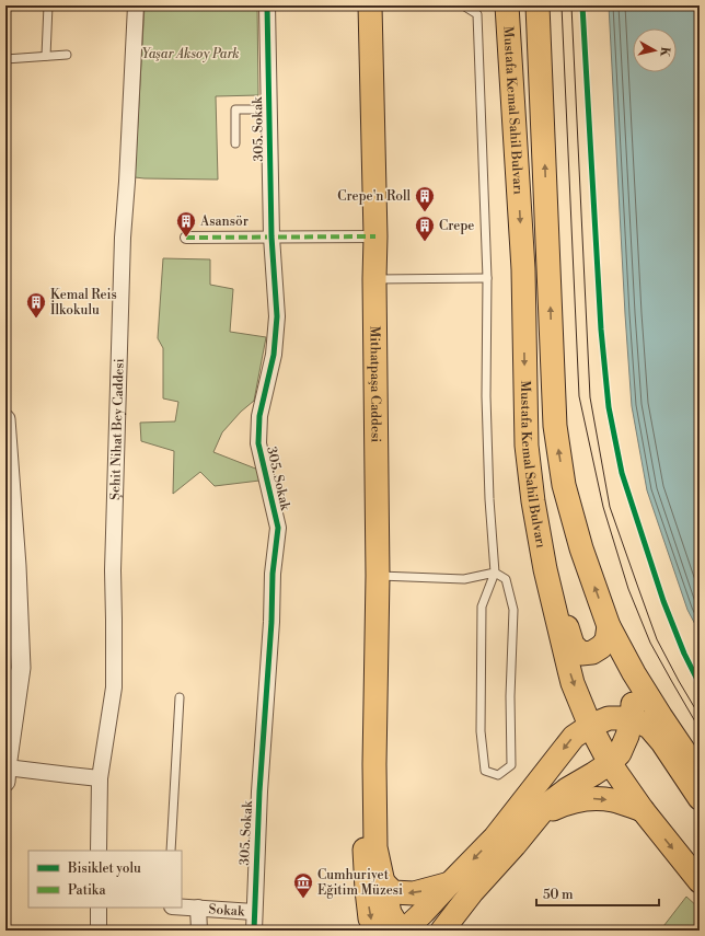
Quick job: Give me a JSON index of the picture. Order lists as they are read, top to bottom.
{
  "streets": {
    "main road": ["Mustafa Kemal Sahil Bulvarı", "Mithatpaşa Caddesi"],
    "street": ["305. Sokak", "Şehit Nihat Bey Caddesi", "Sokak"]
  },
  "crossings": [
    ["305. Sokak", "Sokak"]
  ],
  "parks": ["Yaşar Aksoy Park"],
  "places": {
    "building": [
      "Crepe'n Roll",
      "Asansör",
      "Crepe",
      "Kemal Reis İlkokulu"
    ],
    "museum": ["Cumhuriyet Eğitim Müzesi"]
  },
  "legend": ["Bisiklet yolu", "Patika"],
  "scale_bar": "50 m",
  "north": "right"
}
